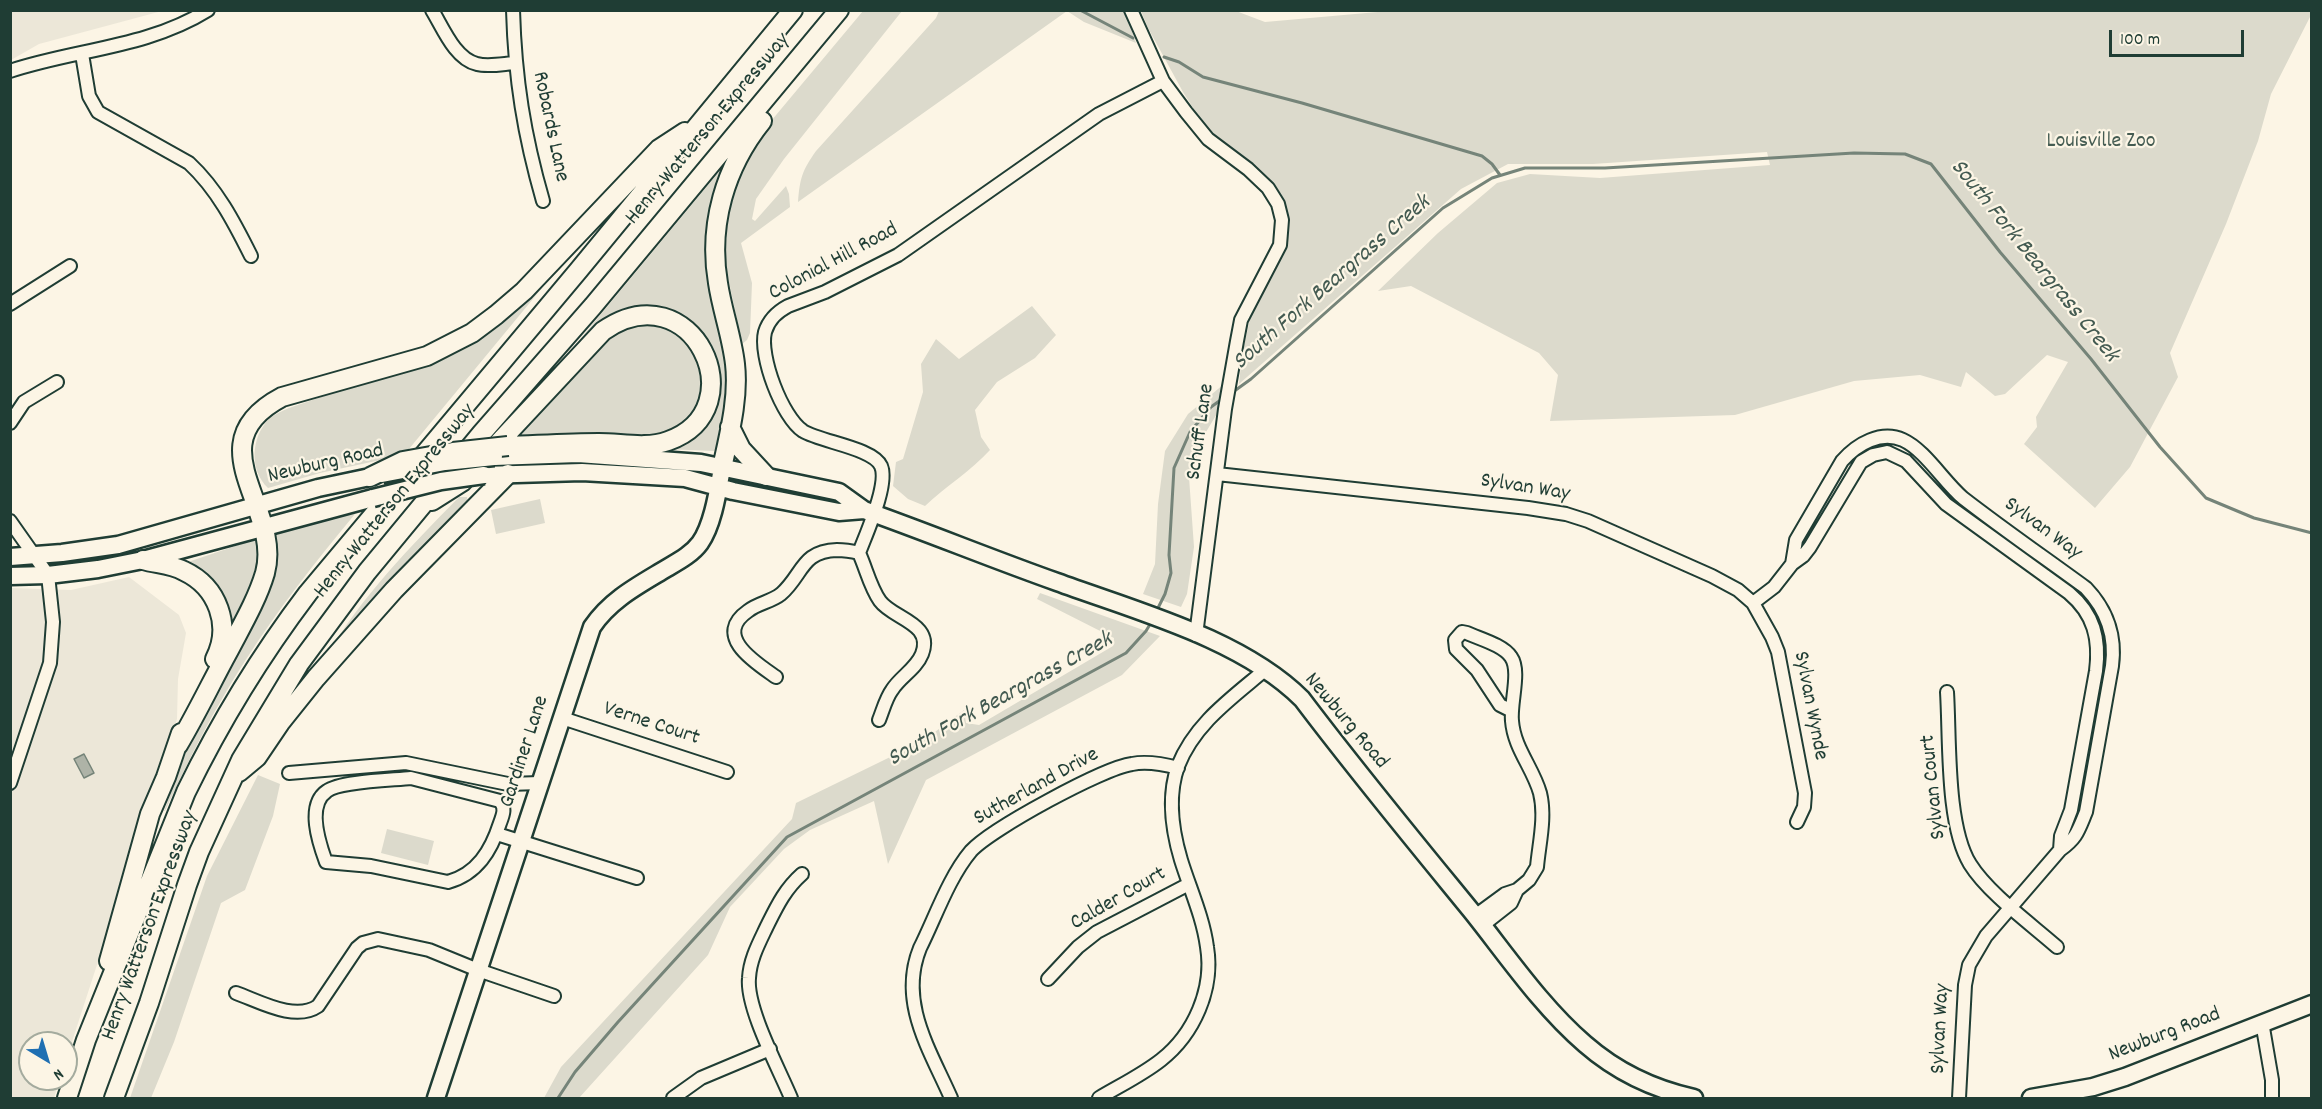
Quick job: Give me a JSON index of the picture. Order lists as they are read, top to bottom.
{
  "streets": {
    "highway": ["Henry Watterson Expressway"],
    "main road": ["Newburg Road", "Gardiner Lane"],
    "street": [
      "Robards Lane",
      "Colonial Hill Road",
      "Schuff Lane",
      "Sylvan Way",
      "Sylvan Wynde",
      "Verne Court",
      "Sylvan Court",
      "Sutherland Drive",
      "Calder Court"
    ]
  },
  "crossings": [
    ["Colonial Hill Road", "Schuff Lane"],
    ["Colonial Hill Road", "Newburg Road"],
    ["Schuff Lane", "Newburg Road"],
    ["Schuff Lane", "Sylvan Way"],
    ["Newburg Road", "Gardiner Lane"],
    ["Sylvan Way", "Sylvan Wynde"],
    ["Sylvan Way", "Sylvan Court"],
    ["Verne Court", "Gardiner Lane"]
  ],
  "water": ["South Fork Beargrass Creek"],
  "parks": ["Louisville Zoo"],
  "scale_bar": "100 m",
  "north": "bottom right"
}
